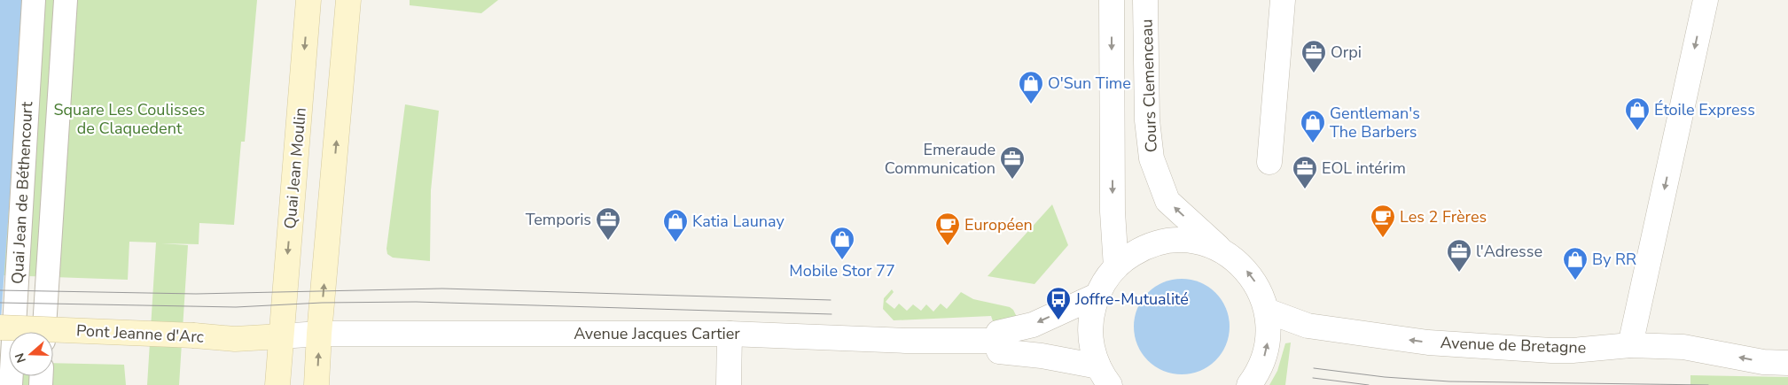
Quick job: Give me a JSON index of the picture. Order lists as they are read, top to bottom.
{
  "streets": {
    "main road": ["Quai Jean Moulin", "Pont Jeanne d'Arc"],
    "street": [
      "Cours Clemenceau",
      "Quai Jean de Béthencourt",
      "Avenue Jacques Cartier",
      "Avenue de Bretagne"
    ]
  },
  "crossings": [
    ["Quai Jean Moulin", "Pont Jeanne d'Arc"],
    ["Quai Jean Moulin", "Avenue Jacques Cartier"],
    ["Pont Jeanne d'Arc", "Avenue Jacques Cartier"]
  ],
  "one_way": ["Avenue de Bretagne"],
  "parks": ["Square Les Coulisses de Claquedent"],
  "places": {
    "office": [
      "Orpi",
      "Emeraude Communication",
      "EOL intérim",
      "Temporis",
      "l'Adresse"
    ],
    "shop": [
      "O'Sun Time",
      "Étoile Express",
      "Gentleman's The Barbers",
      "Katia Launay",
      "Mobile Stor 77",
      "By RR"
    ],
    "cafe": ["Les 2 Frères", "Européen"],
    "bus stop": ["Joffre-Mutualité"]
  },
  "north": "left"
}
